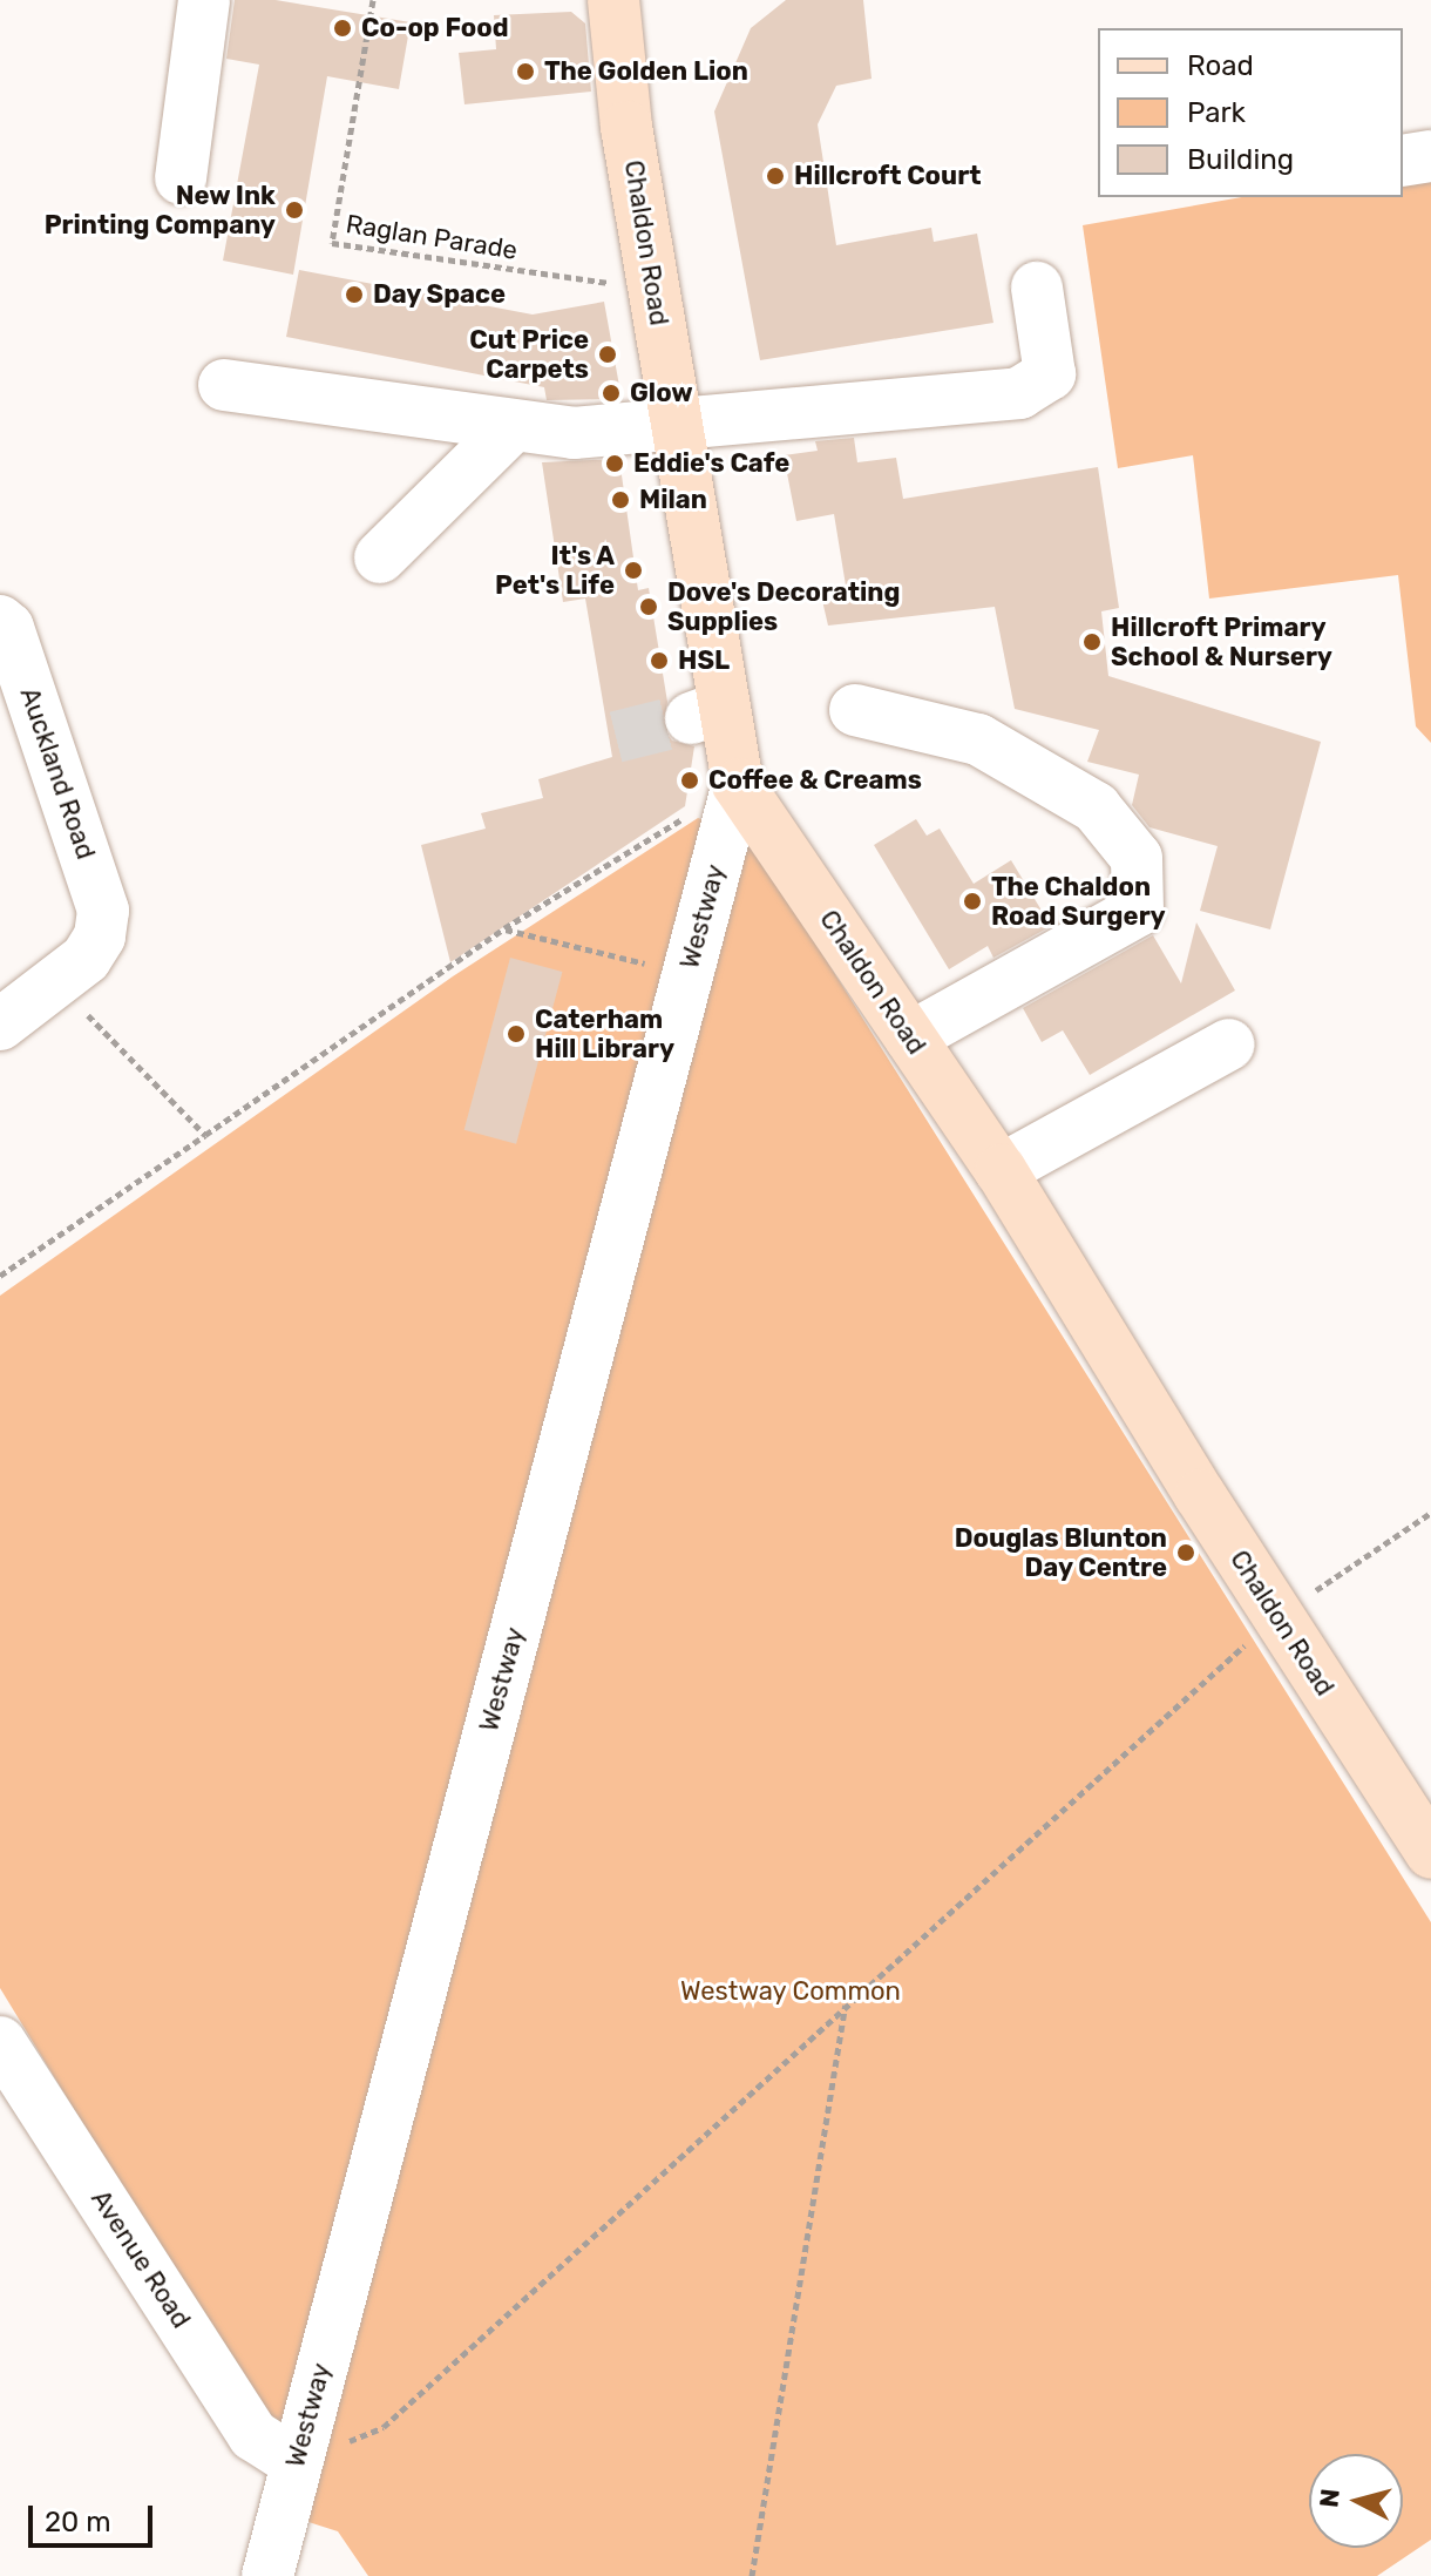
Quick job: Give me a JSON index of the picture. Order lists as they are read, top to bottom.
{
  "streets": {
    "main road": ["Chaldon Road"],
    "street": ["Auckland Road", "Westway", "Avenue Road"],
    "path": ["Raglan Parade"]
  },
  "crossings": [
    ["Raglan Parade", "Chaldon Road"],
    ["Chaldon Road", "Westway"],
    ["Westway", "Avenue Road"]
  ],
  "parks": ["Westway Common"],
  "places": [
    "Co-op Food",
    "The Golden Lion",
    "Hillcroft Court",
    "New Ink Printing Company",
    "Day Space",
    "Cut Price Carpets",
    "Glow",
    "Eddie's Cafe",
    "Milan",
    "It's A Pet's Life",
    "Dove's Decorating Supplies",
    "Hillcroft Primary School & Nursery",
    "HSL",
    "Coffee & Creams",
    "The Chaldon Road Surgery",
    "Caterham Hill Library",
    "Douglas Blunton Day Centre"
  ],
  "legend": ["Road", "Park", "Building"],
  "scale_bar": "20 m",
  "north": "left"
}
